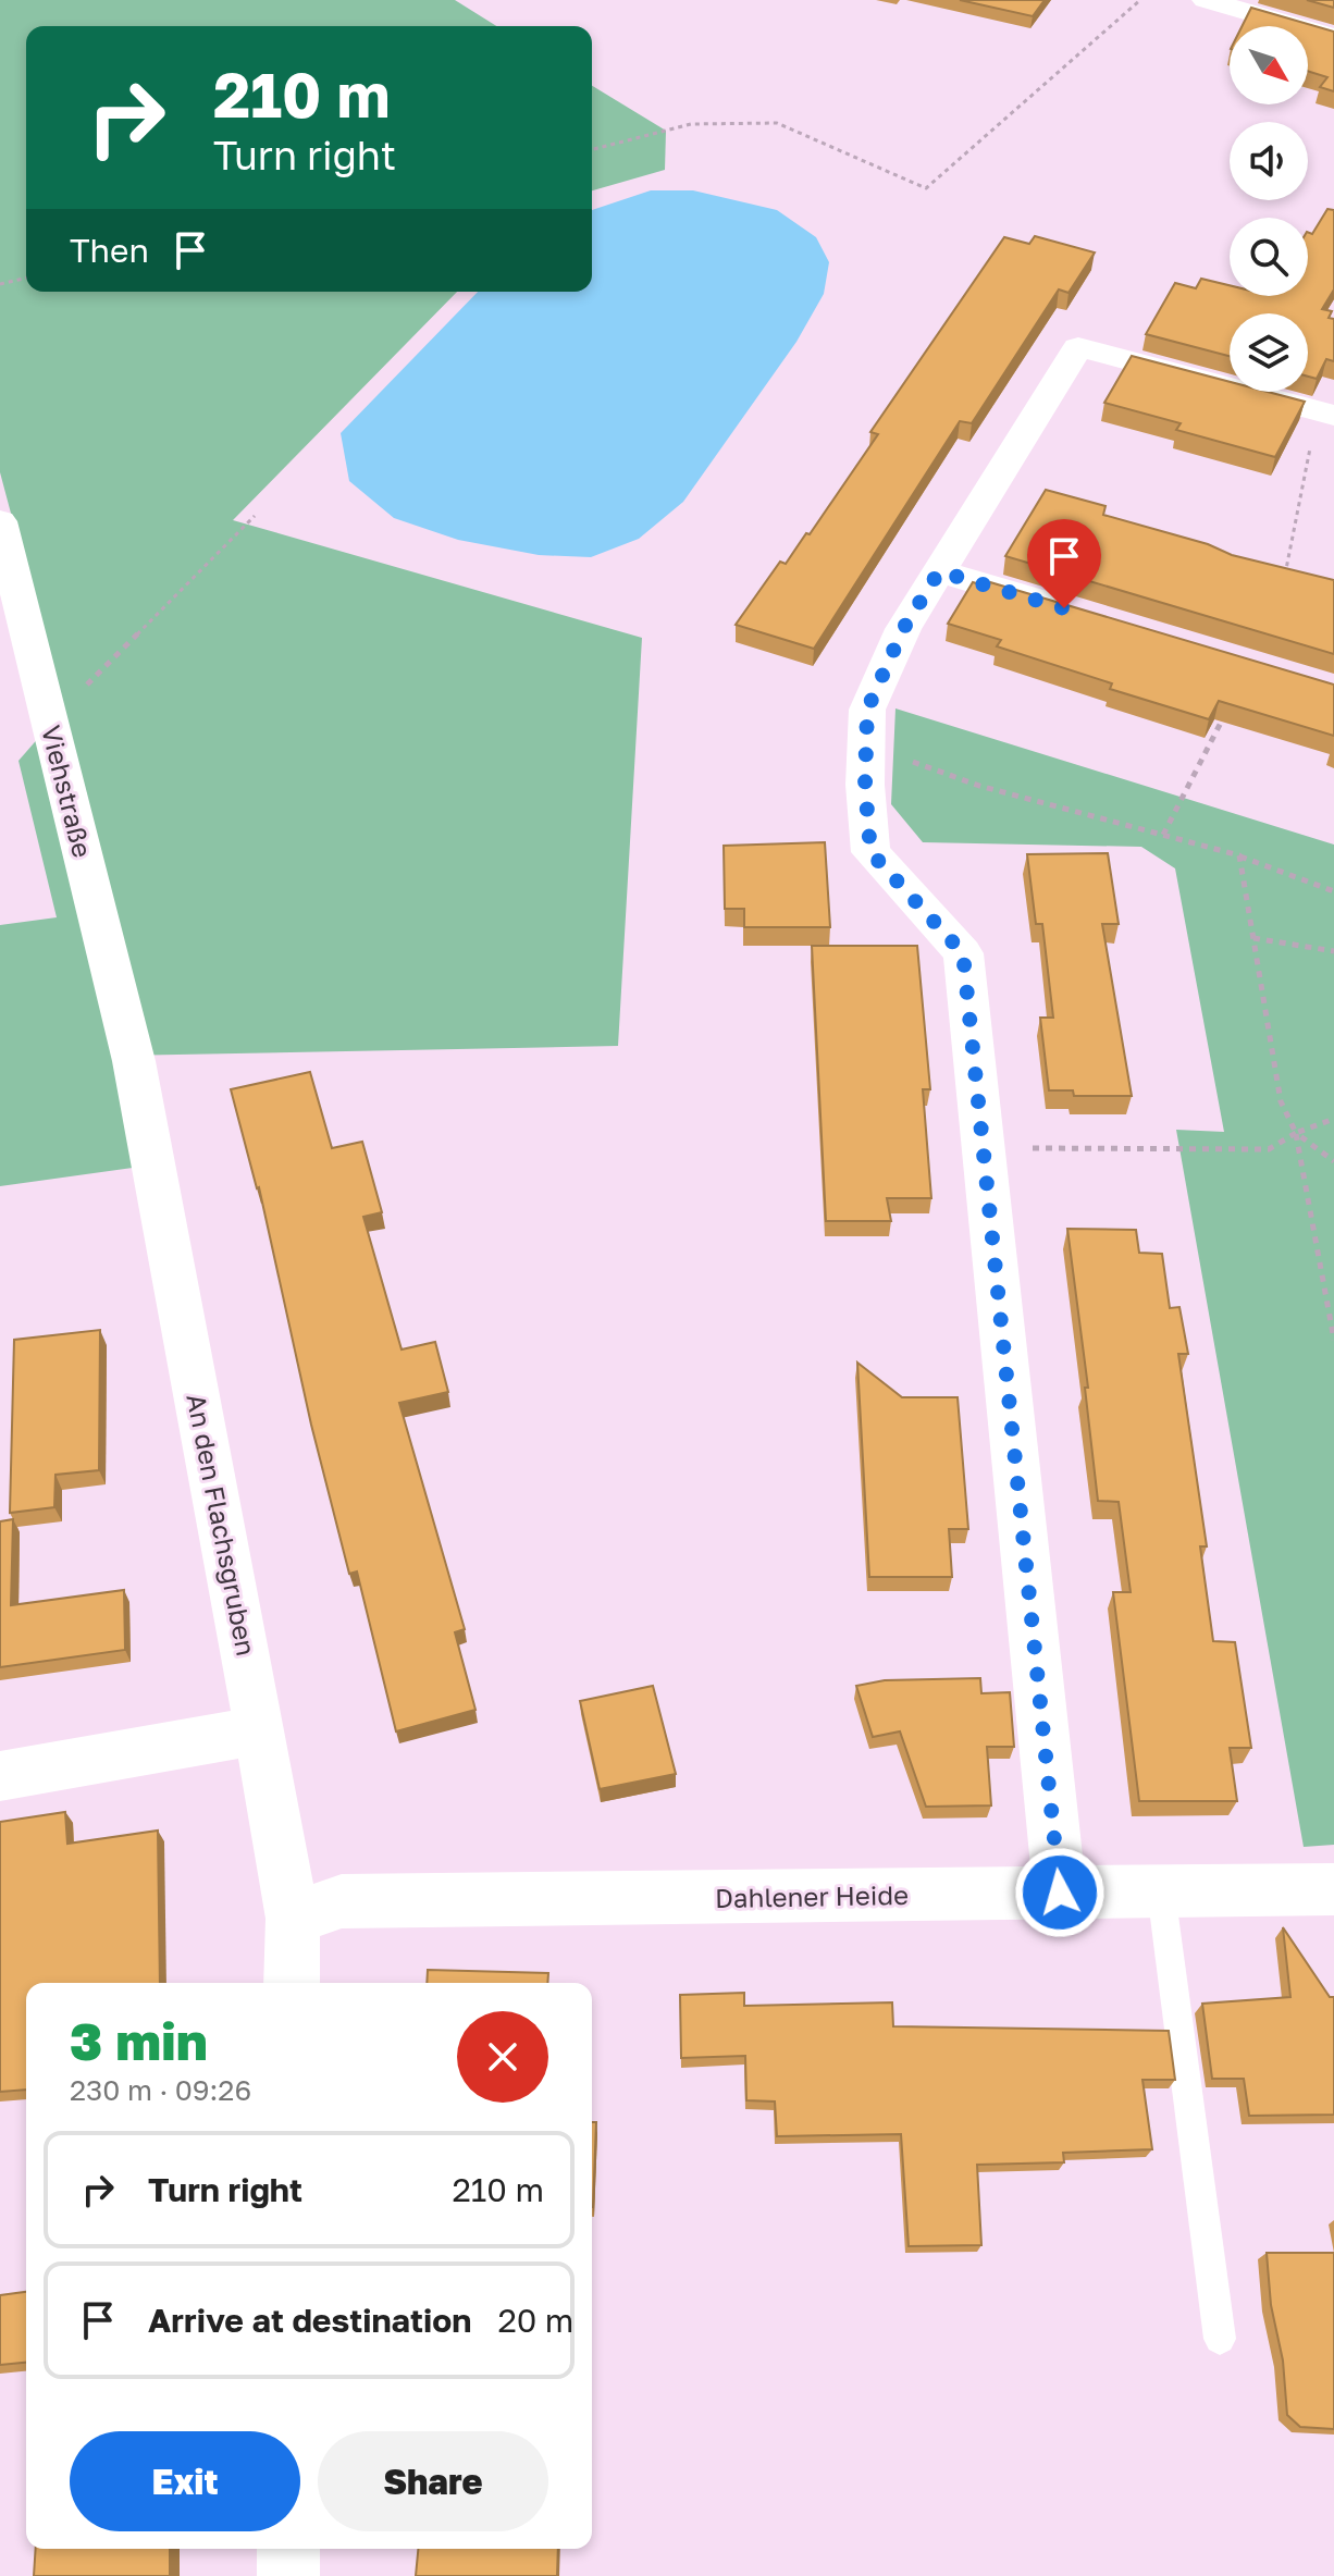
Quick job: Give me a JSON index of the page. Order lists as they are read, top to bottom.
{
  "streets": {
    "street": ["Viehstraße", "An den Flachsgruben", "Dahlener Heide"]
  },
  "crossings": [
    ["Viehstraße", "An den Flachsgruben"],
    ["An den Flachsgruben", "Dahlener Heide"]
  ],
  "north": "bottom right",
  "page": {
    "turn": ["210 m", "Turn right"],
    "then": "Then",
    "heading": ["3 min", "230 m · 09:26"],
    "list": [
      {
        "name": "Turn right",
        "value": "210 m"
      },
      {
        "name": "Arrive at destination",
        "value": "20 m"
      }
    ],
    "buttons": ["Exit", "Share"]
  }
}
